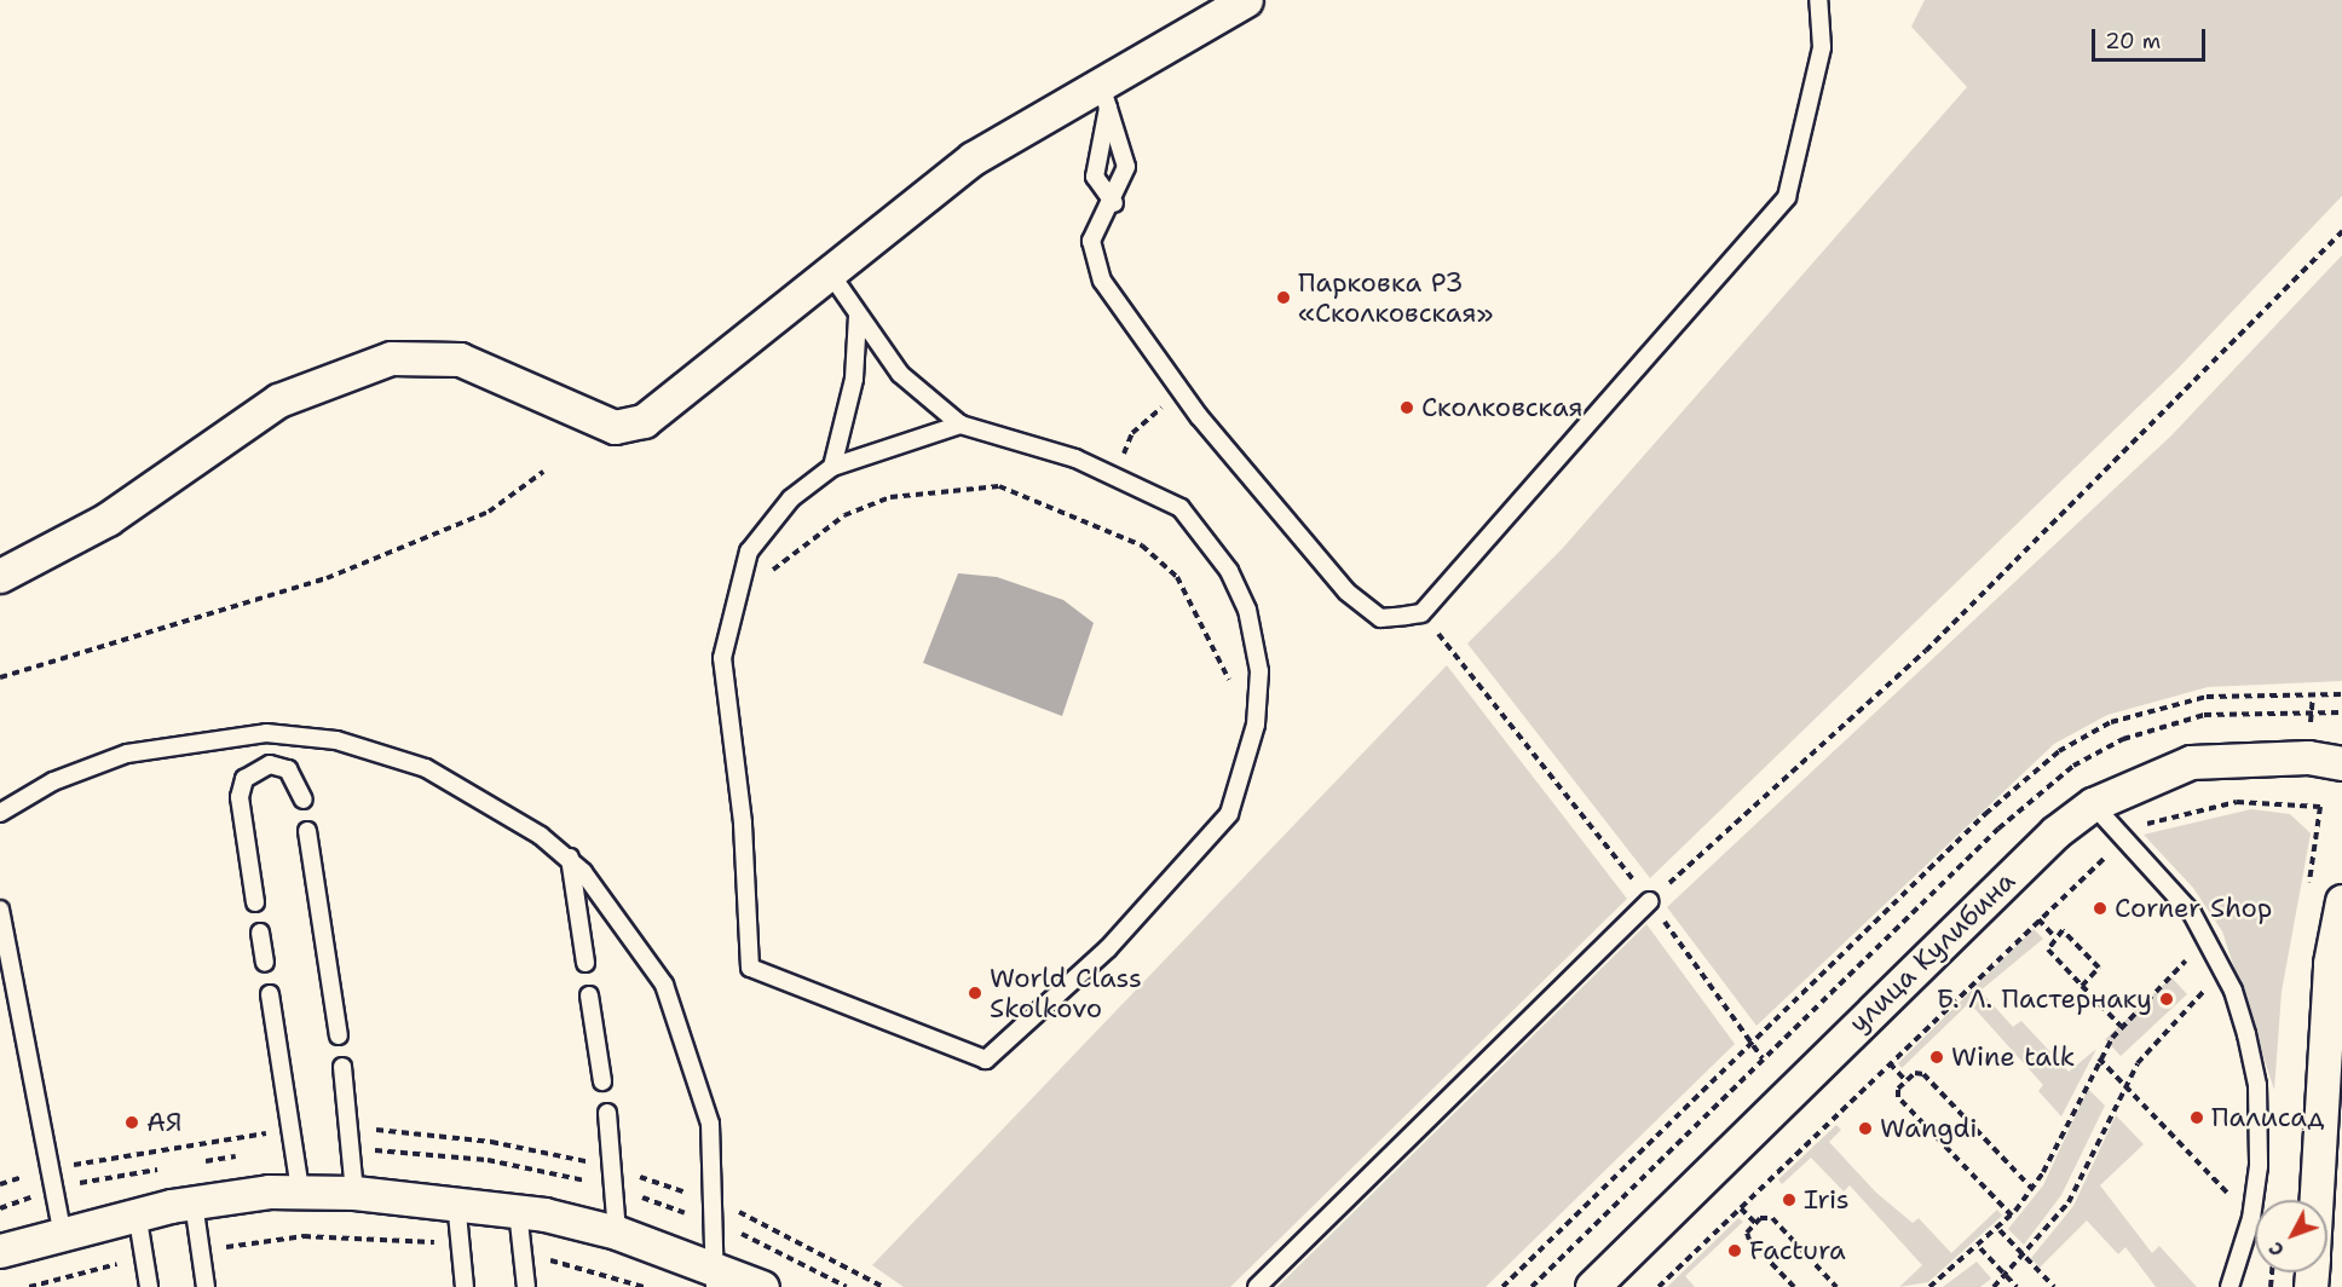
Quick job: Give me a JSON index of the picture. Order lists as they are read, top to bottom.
{
  "streets": {
    "street": ["улица Кулибина"]
  },
  "places": [
    "Парковка P3 «Сколковская»",
    "Сколковская",
    "Corner Shop",
    "World Class Skolkovo",
    "Б. Л. Пастернаку",
    "Wine talk",
    "Палисад",
    "АЯ",
    "Wangdi",
    "Iris",
    "Factura"
  ],
  "scale_bar": "20 m",
  "north": "bottom left"
}
